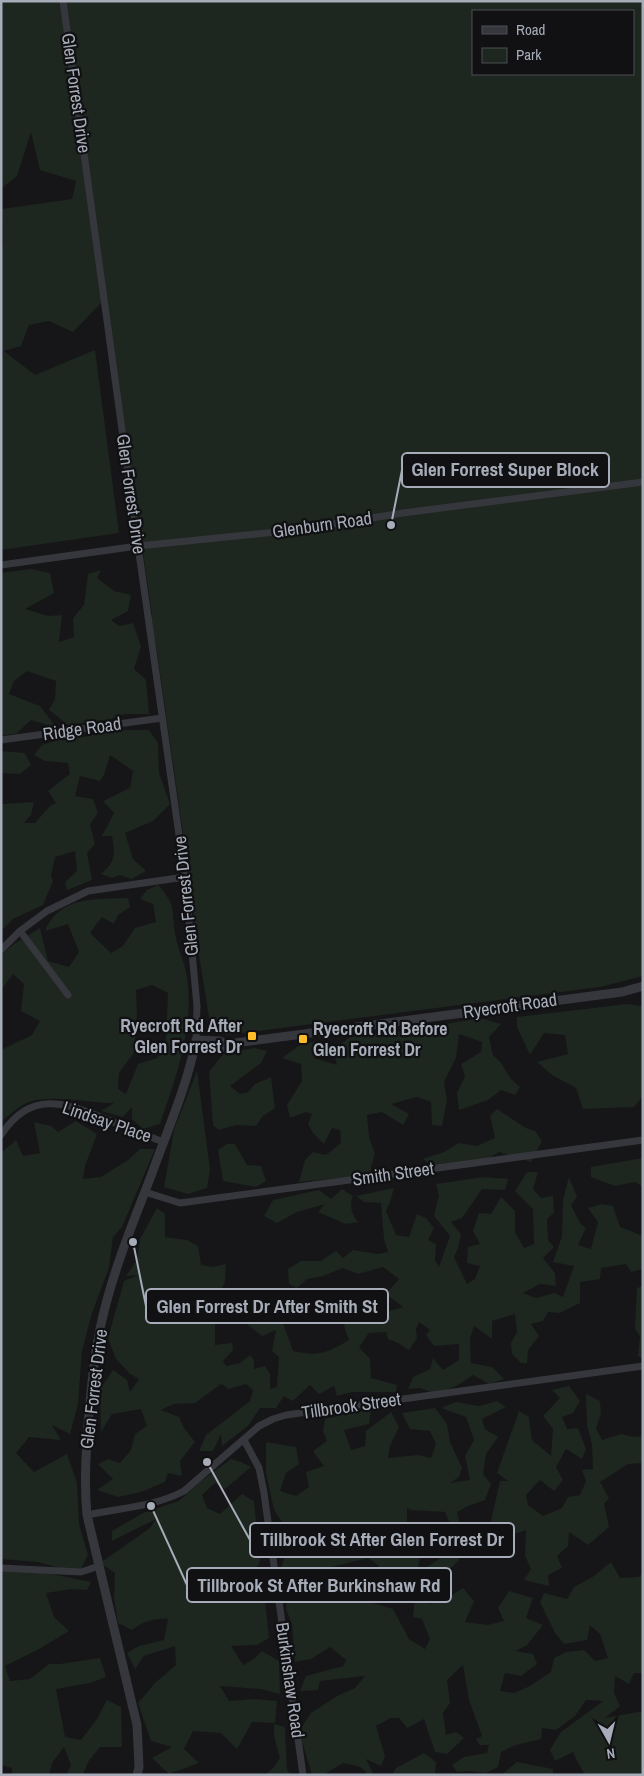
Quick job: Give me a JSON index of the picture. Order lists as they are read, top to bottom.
{
  "streets": {
    "street": [
      "Glen Forrest Drive",
      "Glenburn Road",
      "Ridge Road",
      "Ryecroft Road",
      "Lindsay Place",
      "Smith Street",
      "Tillbrook Street",
      "Burkinshaw Road"
    ]
  },
  "crossings": [
    ["Glen Forrest Drive", "Glenburn Road"],
    ["Glen Forrest Drive", "Ridge Road"],
    ["Glen Forrest Drive", "Ryecroft Road"],
    ["Glen Forrest Drive", "Lindsay Place"],
    ["Glen Forrest Drive", "Smith Street"],
    ["Glen Forrest Drive", "Tillbrook Street"],
    ["Tillbrook Street", "Burkinshaw Road"]
  ],
  "places": {
    "other": [
      "Glen Forrest Super Block",
      "Glen Forrest Dr After Smith St",
      "Tillbrook St After Glen Forrest Dr",
      "Tillbrook St After Burkinshaw Rd"
    ],
    "transit": ["Ryecroft Rd After Glen Forrest Dr", "Ryecroft Rd Before Glen Forrest Dr"]
  },
  "legend": ["Road", "Park"],
  "north": "bottom"
}
